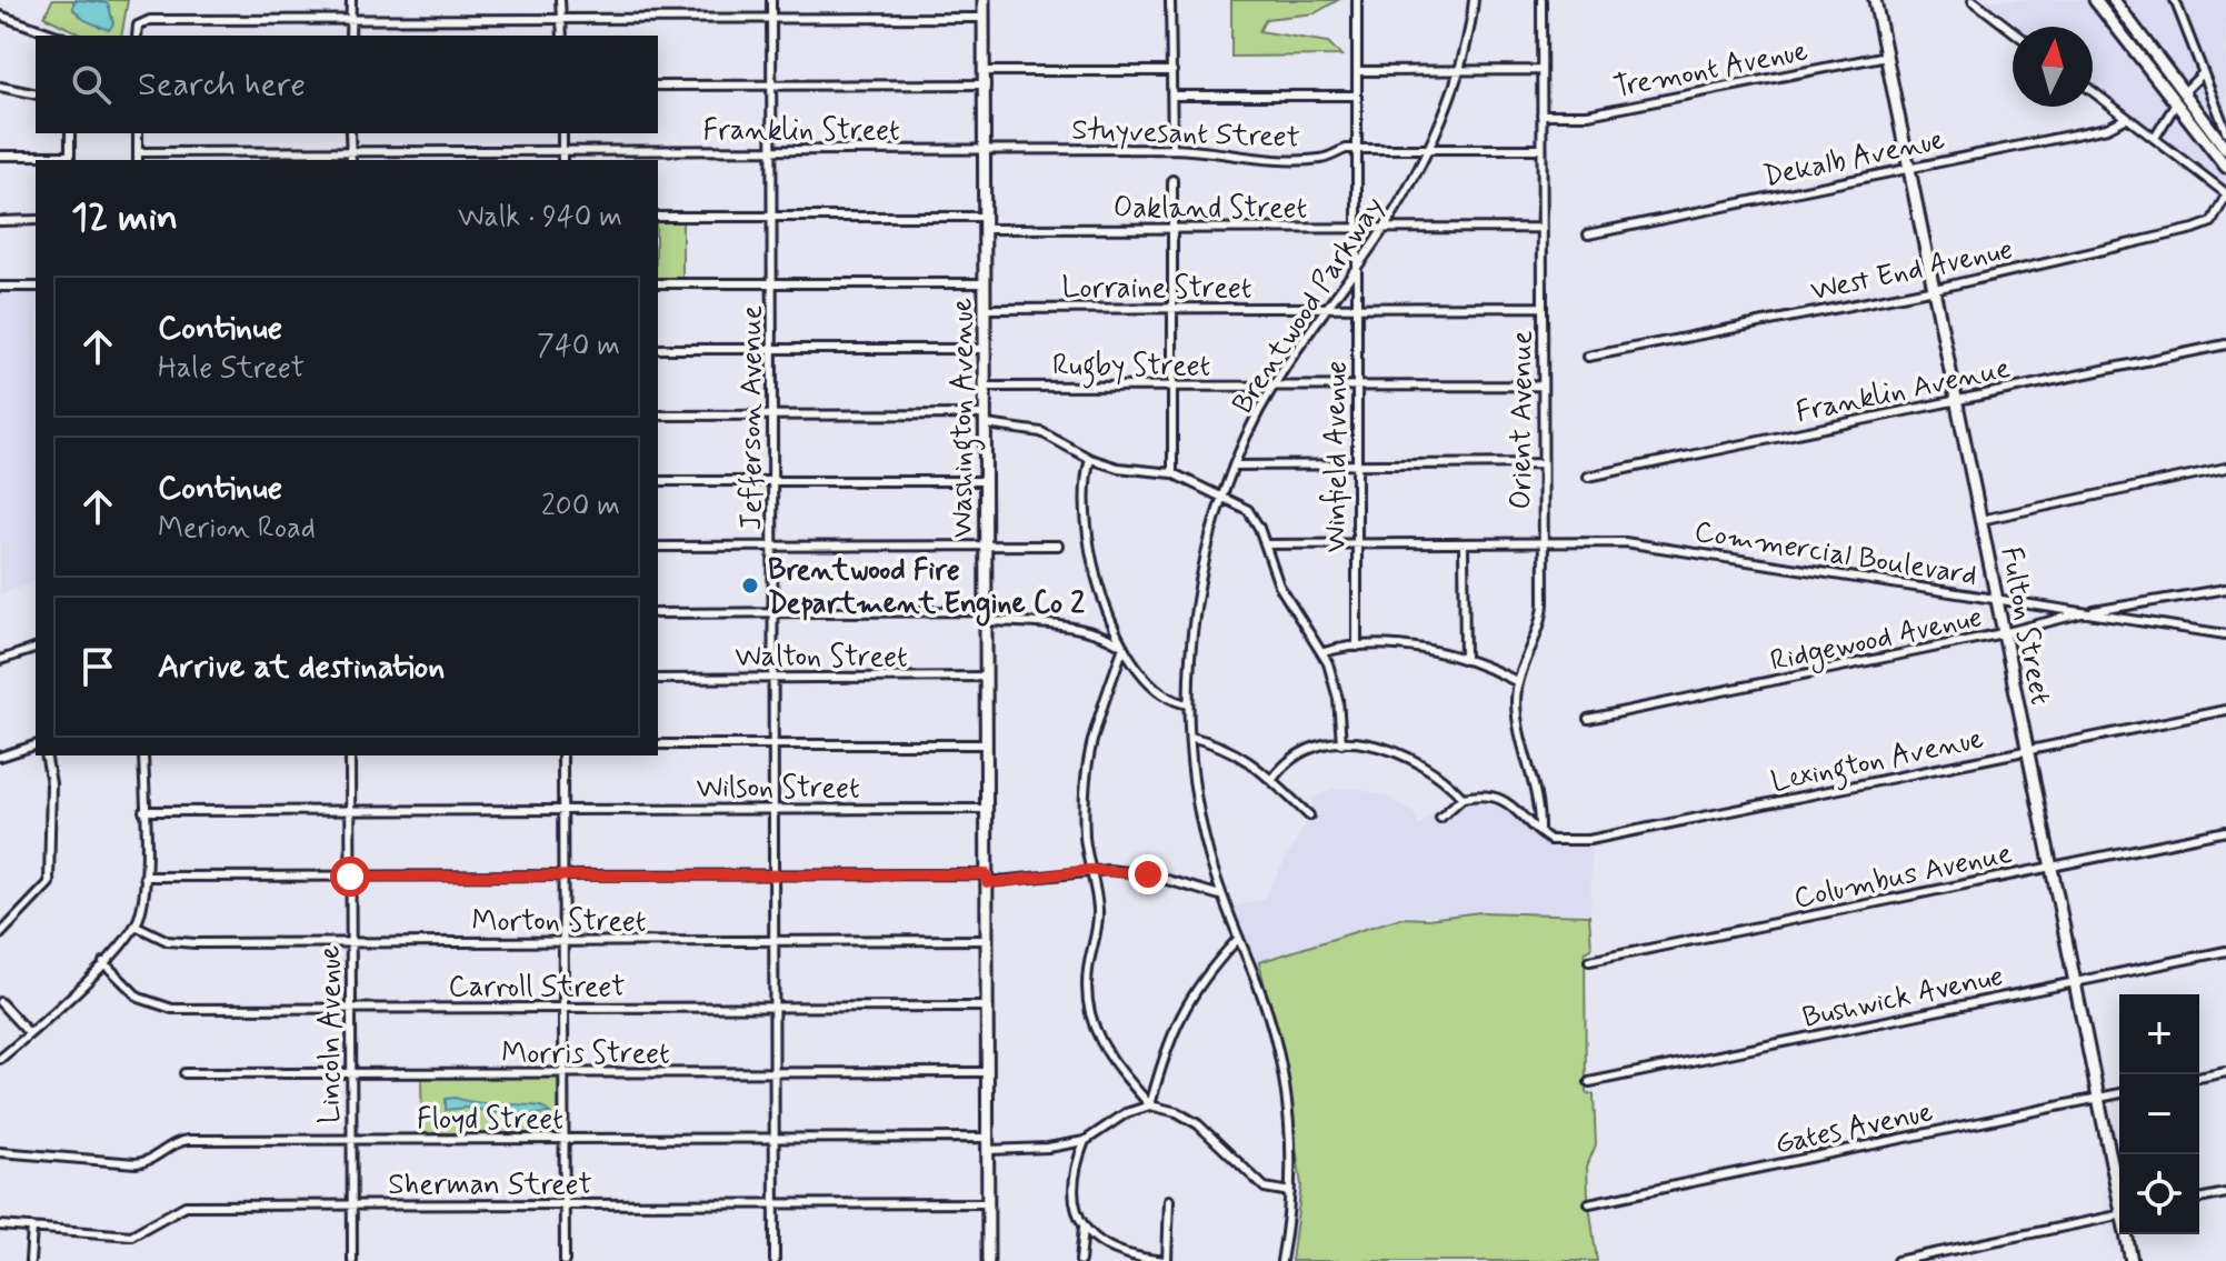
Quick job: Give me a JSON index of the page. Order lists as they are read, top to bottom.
{
  "streets": {
    "street": [
      "Tremont Avenue",
      "Franklin Street",
      "Stuyvesant Street",
      "Dekalb Avenue",
      "Oakland Street",
      "West End Avenue",
      "Lorraine Street",
      "Brentwood Parkway",
      "Rugby Street",
      "Franklin Avenue",
      "Jefferson Avenue",
      "Washington Avenue",
      "Orient Avenue",
      "Winfield Avenue",
      "Commercial Boulevard",
      "Fulton Street",
      "Ridgewood Avenue",
      "Walton Street",
      "Lexington Avenue",
      "Wilson Street",
      "Columbus Avenue",
      "Morton Street",
      "Carroll Street",
      "Bushwick Avenue",
      "Lincoln Avenue",
      "Morris Street",
      "Floyd Street",
      "Gates Avenue",
      "Sherman Street"
    ]
  },
  "crossings": [
    ["Tremont Avenue", "Orient Avenue"],
    ["Tremont Avenue", "Fulton Street"],
    ["Franklin Street", "Stuyvesant Street"],
    ["Franklin Street", "Jefferson Avenue"],
    ["Franklin Street", "Washington Avenue"],
    ["Stuyvesant Street", "Brentwood Parkway"],
    ["Stuyvesant Street", "Washington Avenue"],
    ["Stuyvesant Street", "Orient Avenue"],
    ["Stuyvesant Street", "Winfield Avenue"],
    ["Dekalb Avenue", "Fulton Street"],
    ["Oakland Street", "Brentwood Parkway"],
    ["Oakland Street", "Jefferson Avenue"],
    ["Oakland Street", "Washington Avenue"],
    ["Oakland Street", "Orient Avenue"],
    ["Oakland Street", "Winfield Avenue"],
    ["West End Avenue", "Fulton Street"],
    ["Lorraine Street", "Brentwood Parkway"],
    ["Lorraine Street", "Washington Avenue"],
    ["Lorraine Street", "Orient Avenue"],
    ["Lorraine Street", "Winfield Avenue"],
    ["Brentwood Parkway", "Rugby Street"],
    ["Brentwood Parkway", "Winfield Avenue"],
    ["Rugby Street", "Washington Avenue"],
    ["Rugby Street", "Orient Avenue"],
    ["Rugby Street", "Winfield Avenue"],
    ["Franklin Avenue", "Fulton Street"],
    ["Jefferson Avenue", "Walton Street"],
    ["Jefferson Avenue", "Wilson Street"],
    ["Jefferson Avenue", "Morton Street"],
    ["Jefferson Avenue", "Carroll Street"],
    ["Jefferson Avenue", "Morris Street"],
    ["Jefferson Avenue", "Floyd Street"],
    ["Jefferson Avenue", "Sherman Street"],
    ["Washington Avenue", "Walton Street"],
    ["Washington Avenue", "Wilson Street"],
    ["Washington Avenue", "Morton Street"],
    ["Washington Avenue", "Carroll Street"],
    ["Washington Avenue", "Morris Street"],
    ["Washington Avenue", "Floyd Street"],
    ["Washington Avenue", "Sherman Street"],
    ["Orient Avenue", "Commercial Boulevard"],
    ["Orient Avenue", "Lexington Avenue"],
    ["Winfield Avenue", "Commercial Boulevard"],
    ["Commercial Boulevard", "Fulton Street"],
    ["Commercial Boulevard", "Ridgewood Avenue"],
    ["Fulton Street", "Ridgewood Avenue"],
    ["Fulton Street", "Lexington Avenue"],
    ["Fulton Street", "Columbus Avenue"],
    ["Fulton Street", "Bushwick Avenue"],
    ["Fulton Street", "Gates Avenue"],
    ["Wilson Street", "Lincoln Avenue"],
    ["Morton Street", "Lincoln Avenue"],
    ["Carroll Street", "Lincoln Avenue"],
    ["Lincoln Avenue", "Morris Street"],
    ["Lincoln Avenue", "Floyd Street"],
    ["Lincoln Avenue", "Sherman Street"]
  ],
  "places": ["Brentwood Fire Department Engine Co 2"],
  "north": "top",
  "page": {
    "search": "Search here",
    "heading": ["12 min", "Walk · 940 m"],
    "list": [
      ["Continue", "Hale Street", "740 m"],
      ["Continue", "Merion Road", "200 m"],
      "Arrive at destination"
    ],
    "map_buttons": ["+", "−"]
  }
}
